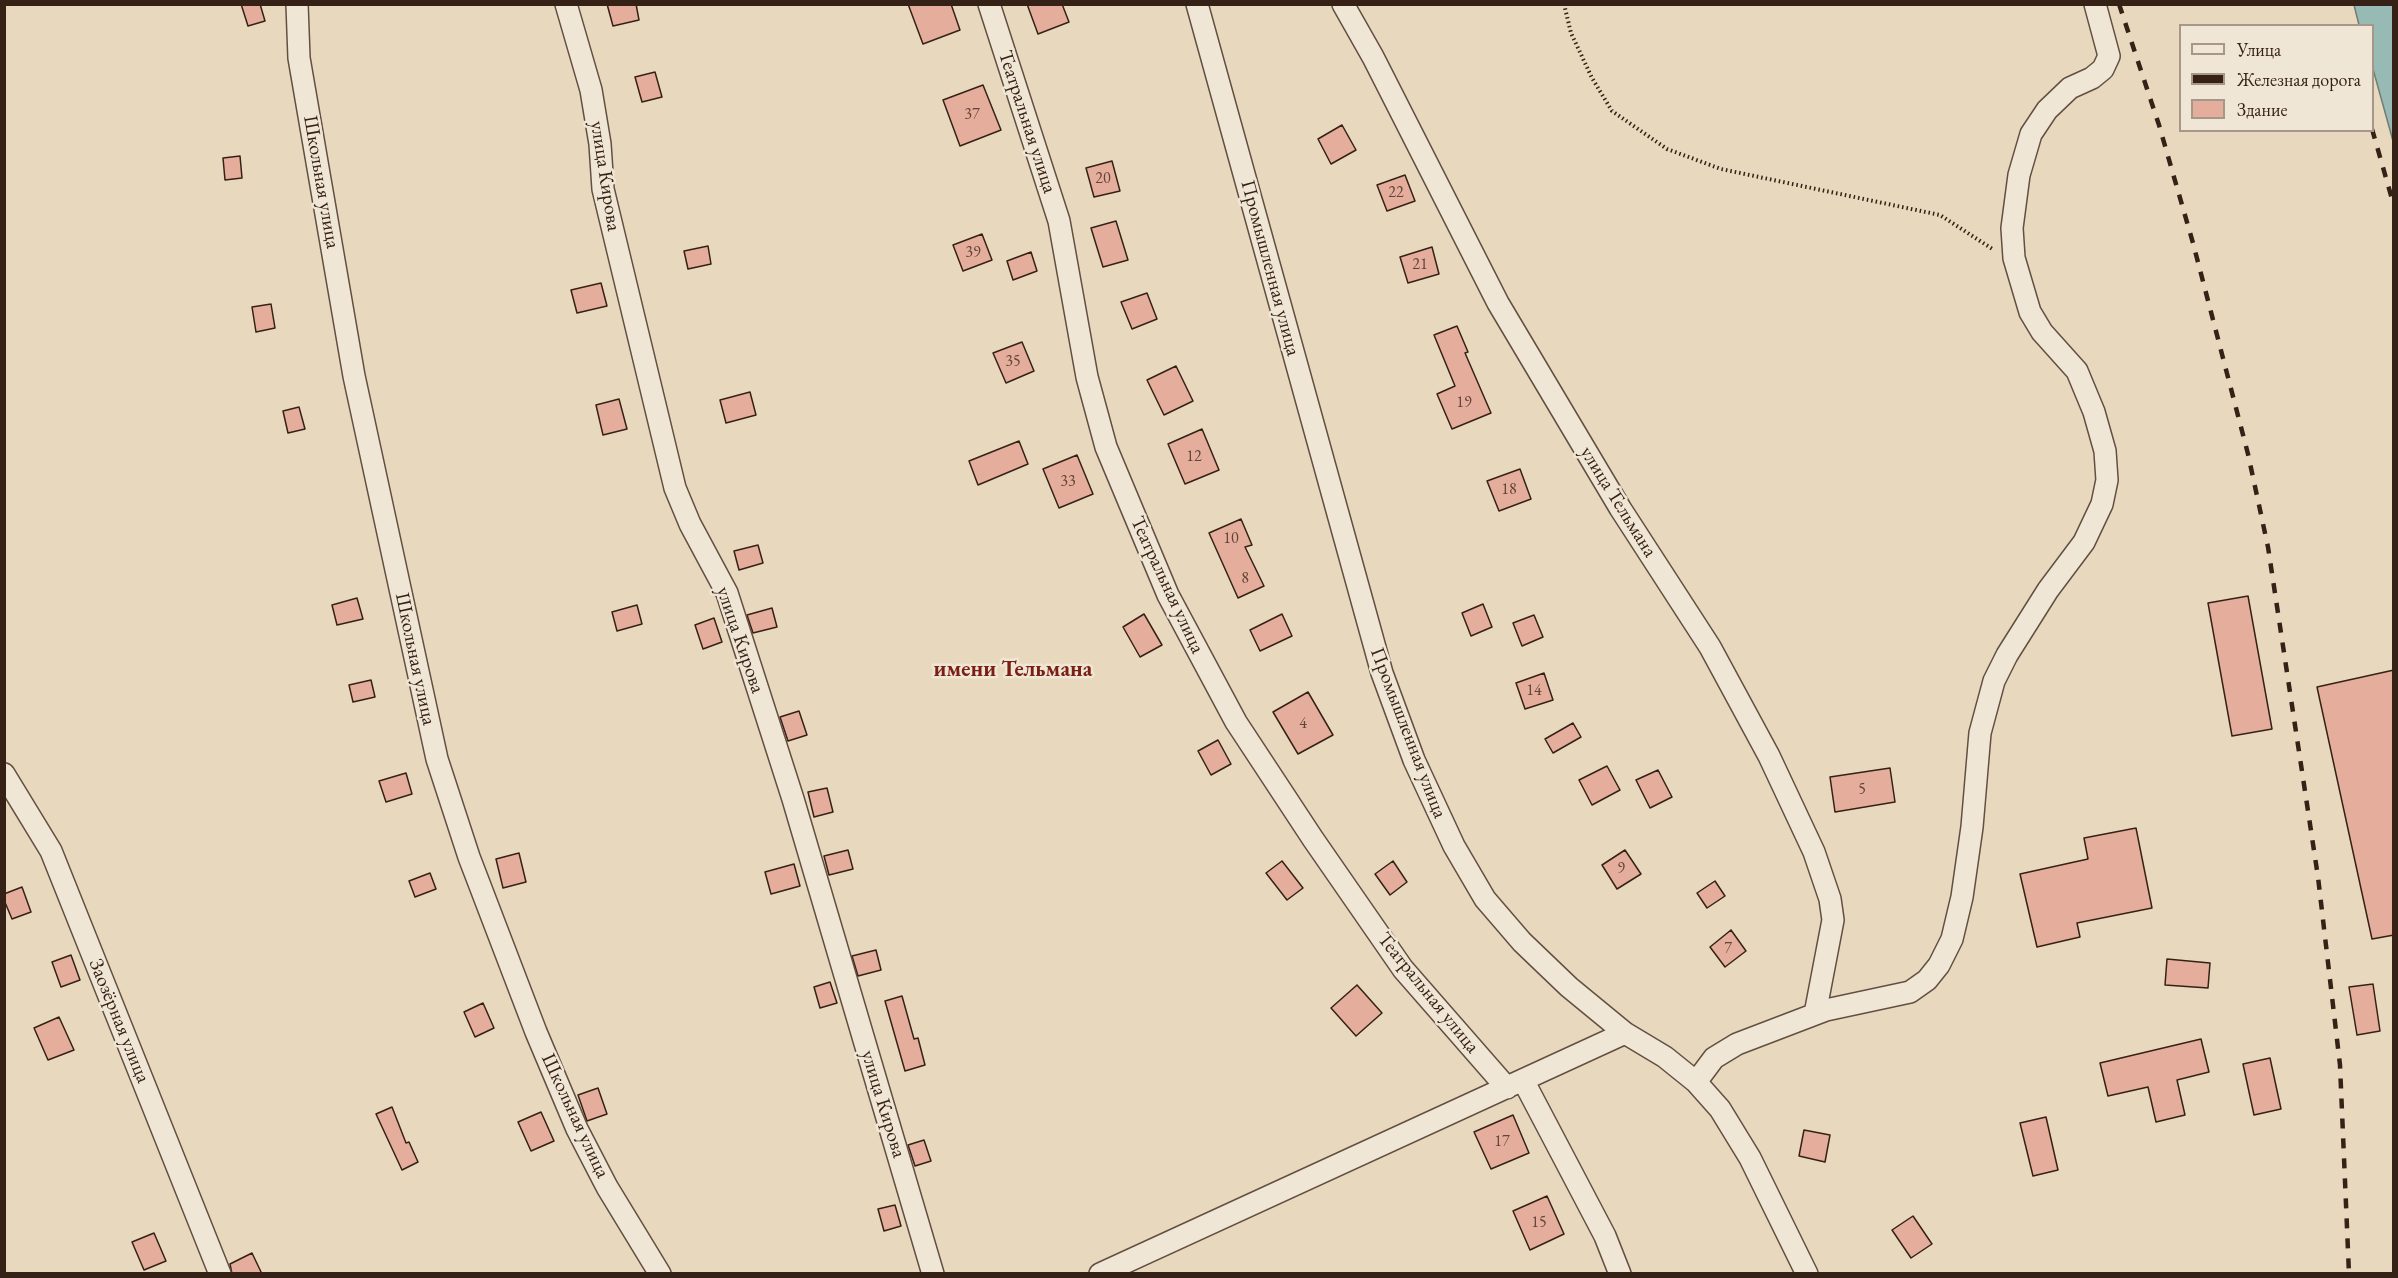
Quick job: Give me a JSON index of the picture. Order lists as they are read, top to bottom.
{
  "streets": {
    "street": [
      "Театральная улица",
      "улица Кирова",
      "Школьная улица",
      "Промышленная улица",
      "улица Тельмана",
      "Заозёрная улица"
    ]
  },
  "districts": ["имени Тельмана"],
  "house_numbers": [
    "37",
    "20",
    "22",
    "39",
    "21",
    "35",
    "19",
    "12",
    "33",
    "18",
    "10",
    "8",
    "14",
    "4",
    "5",
    "9",
    "7",
    "17",
    "15"
  ],
  "legend": ["Улица", "Железная дорога", "Здание"]
}
